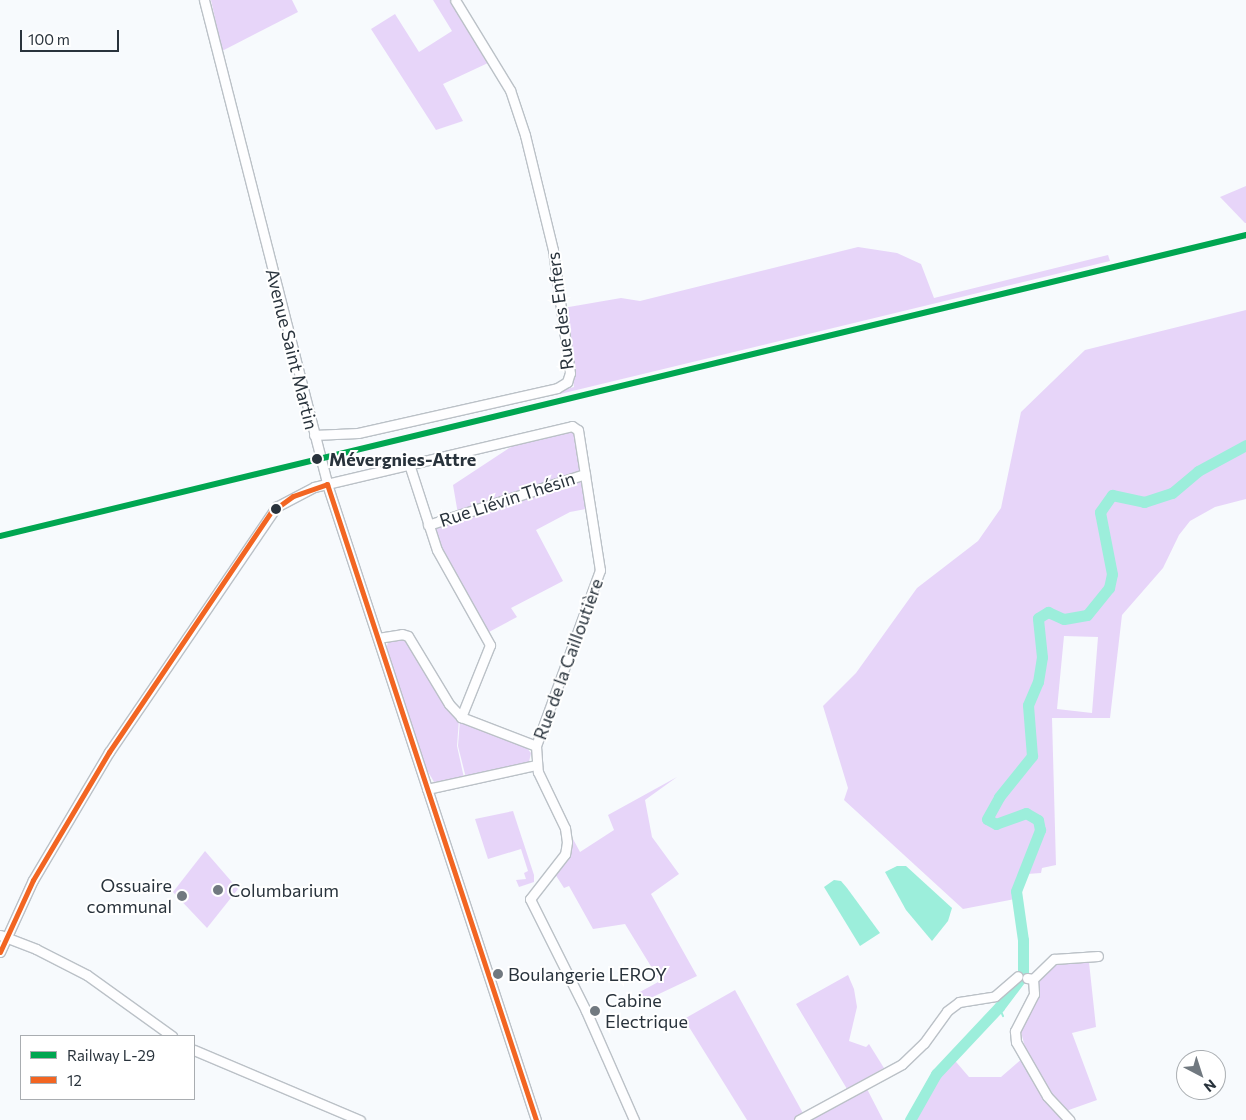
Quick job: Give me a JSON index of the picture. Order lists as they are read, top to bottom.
{
  "streets": {
    "street": [
      "Rue des Enfers",
      "Avenue Saint Martin",
      "Rue Liévin Thésin",
      "Rue de la Cailloutière"
    ]
  },
  "crossings": [
    ["Rue des Enfers", "Avenue Saint Martin"],
    ["Rue Liévin Thésin", "Rue de la Cailloutière"]
  ],
  "places": [
    "Mévergnies-Attre",
    "Columbarium",
    "Ossuaire communal",
    "Boulangerie LEROY",
    "Cabine Electrique"
  ],
  "lines": ["rail line L-29", "transit line 12"],
  "legend": ["Railway L-29", "12"],
  "scale_bar": "100 m",
  "north": "bottom right"
}
